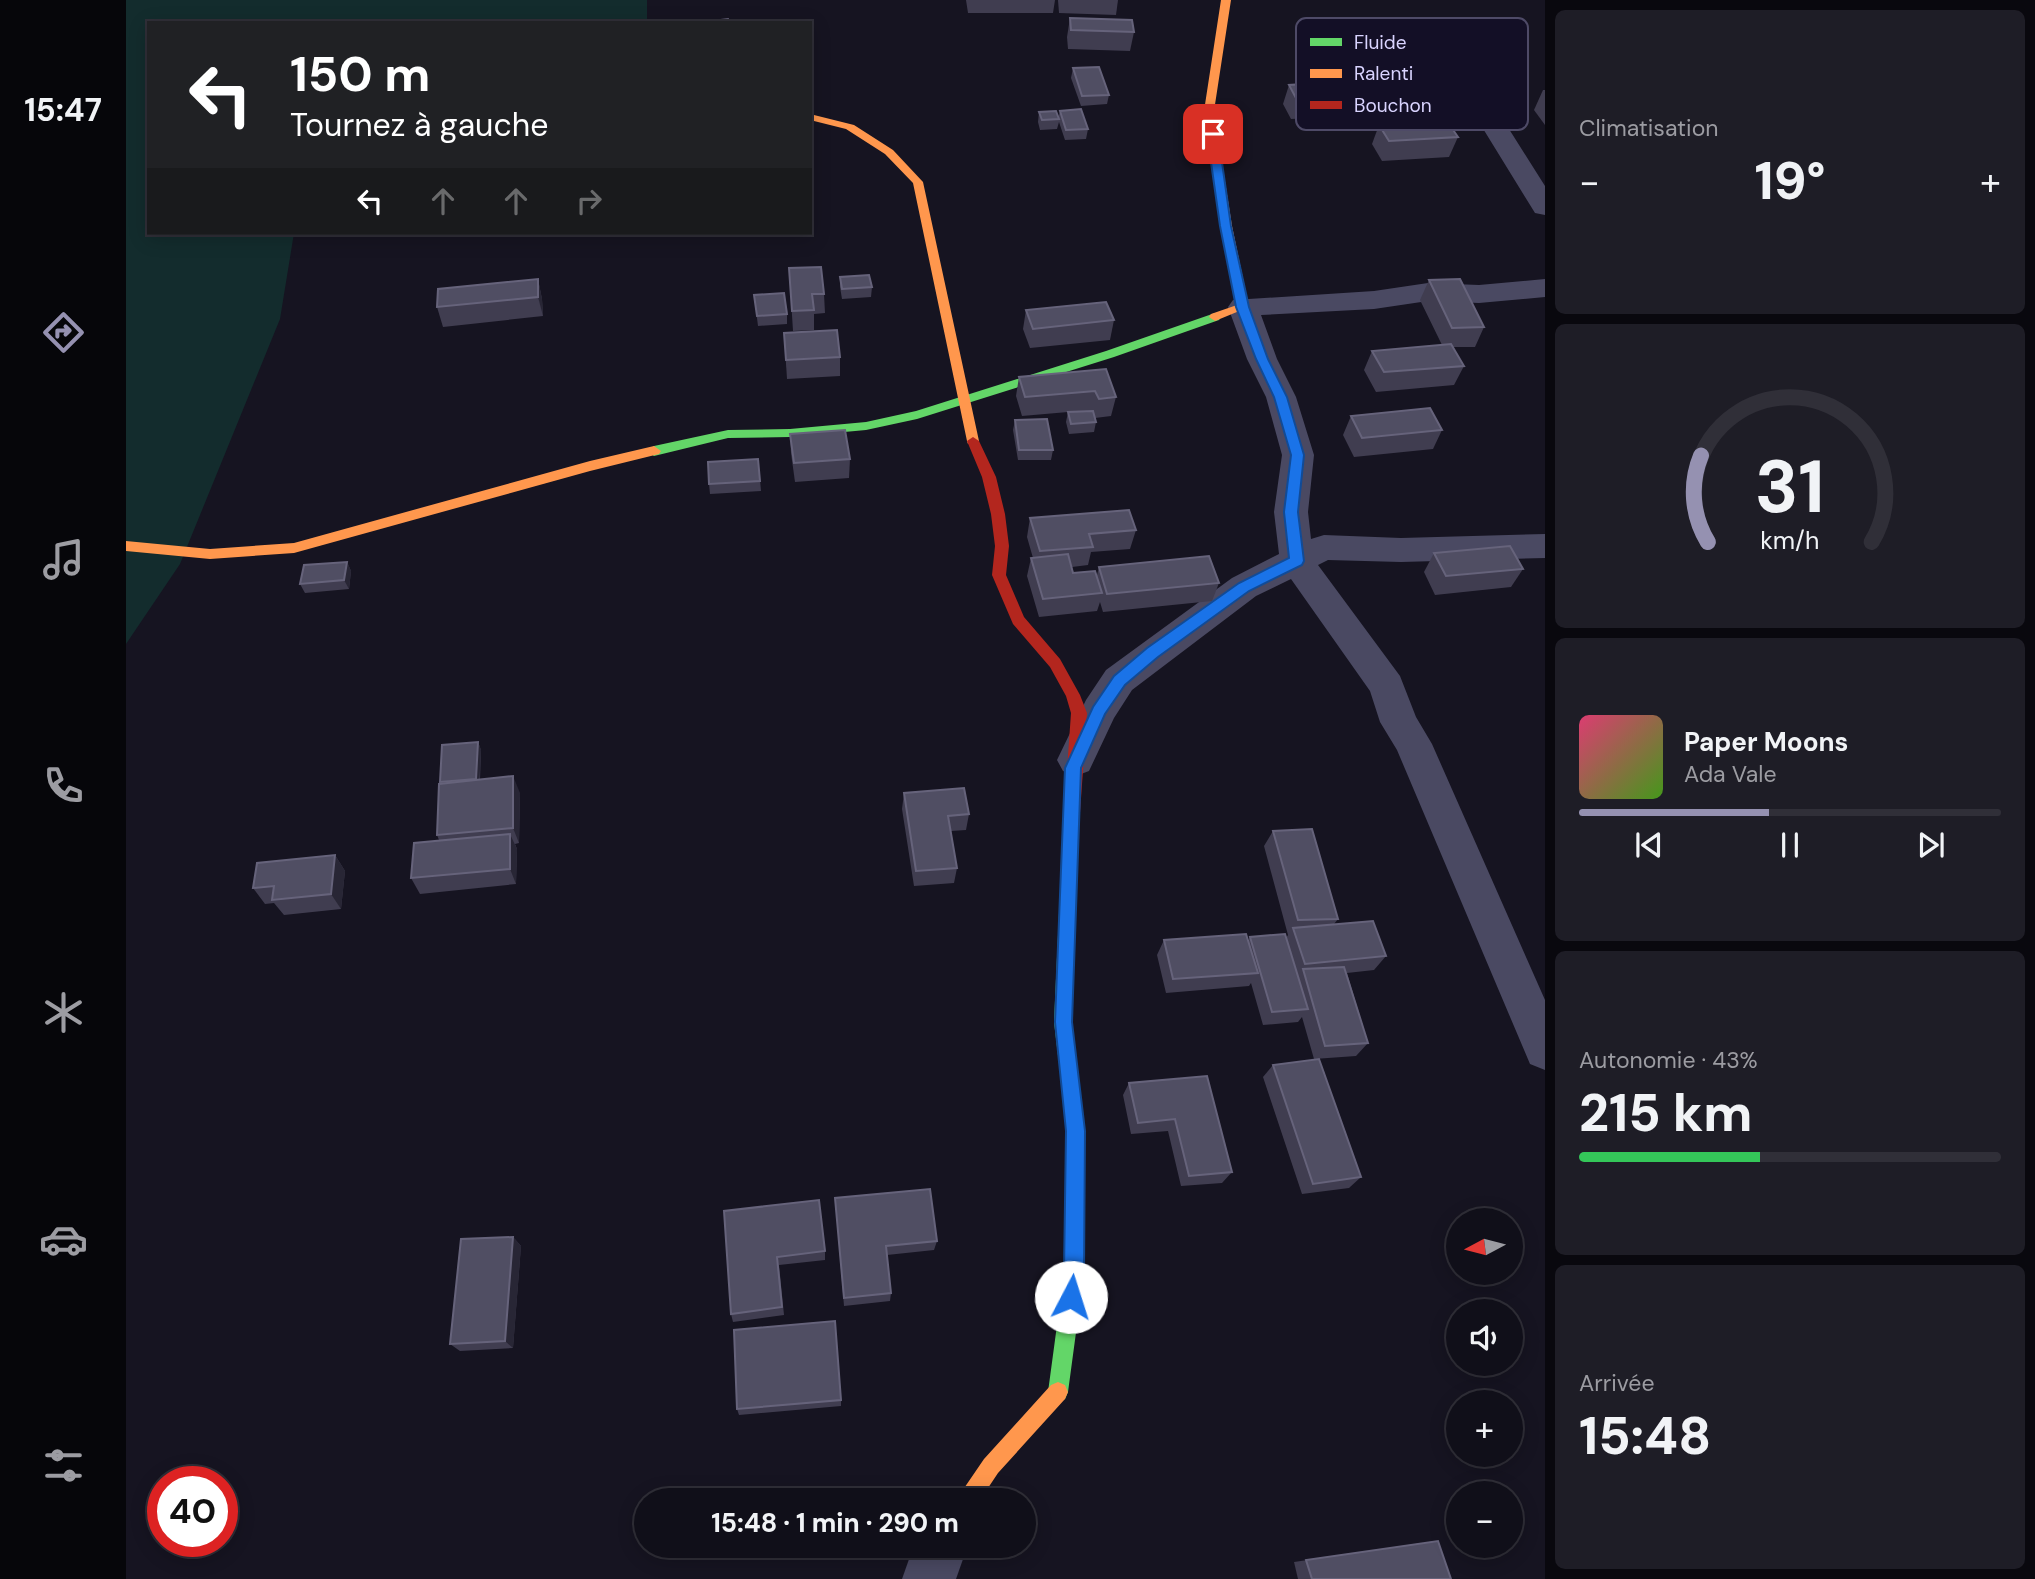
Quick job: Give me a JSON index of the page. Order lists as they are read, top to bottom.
{
  "legend": ["Fluide", "Ralenti", "Bouchon"],
  "north": "left",
  "page": {
    "tabs": "15:47",
    "tile": [
      "Climatisation",
      ["Autonomie · 43%", "215 km"],
      ["Arrivée", "15:48"]
    ],
    "turn": ["150 m", "Tournez à gauche"],
    "heat": ["−", "19°", "+"],
    "song": ["Paper Moons", "Ada Vale"],
    "map_buttons": ["+", "−"],
    "limit": "40",
    "trip": "15:48 · 1 min · 290 m",
    "gauge": ["31", "km/h"]
  }
}
